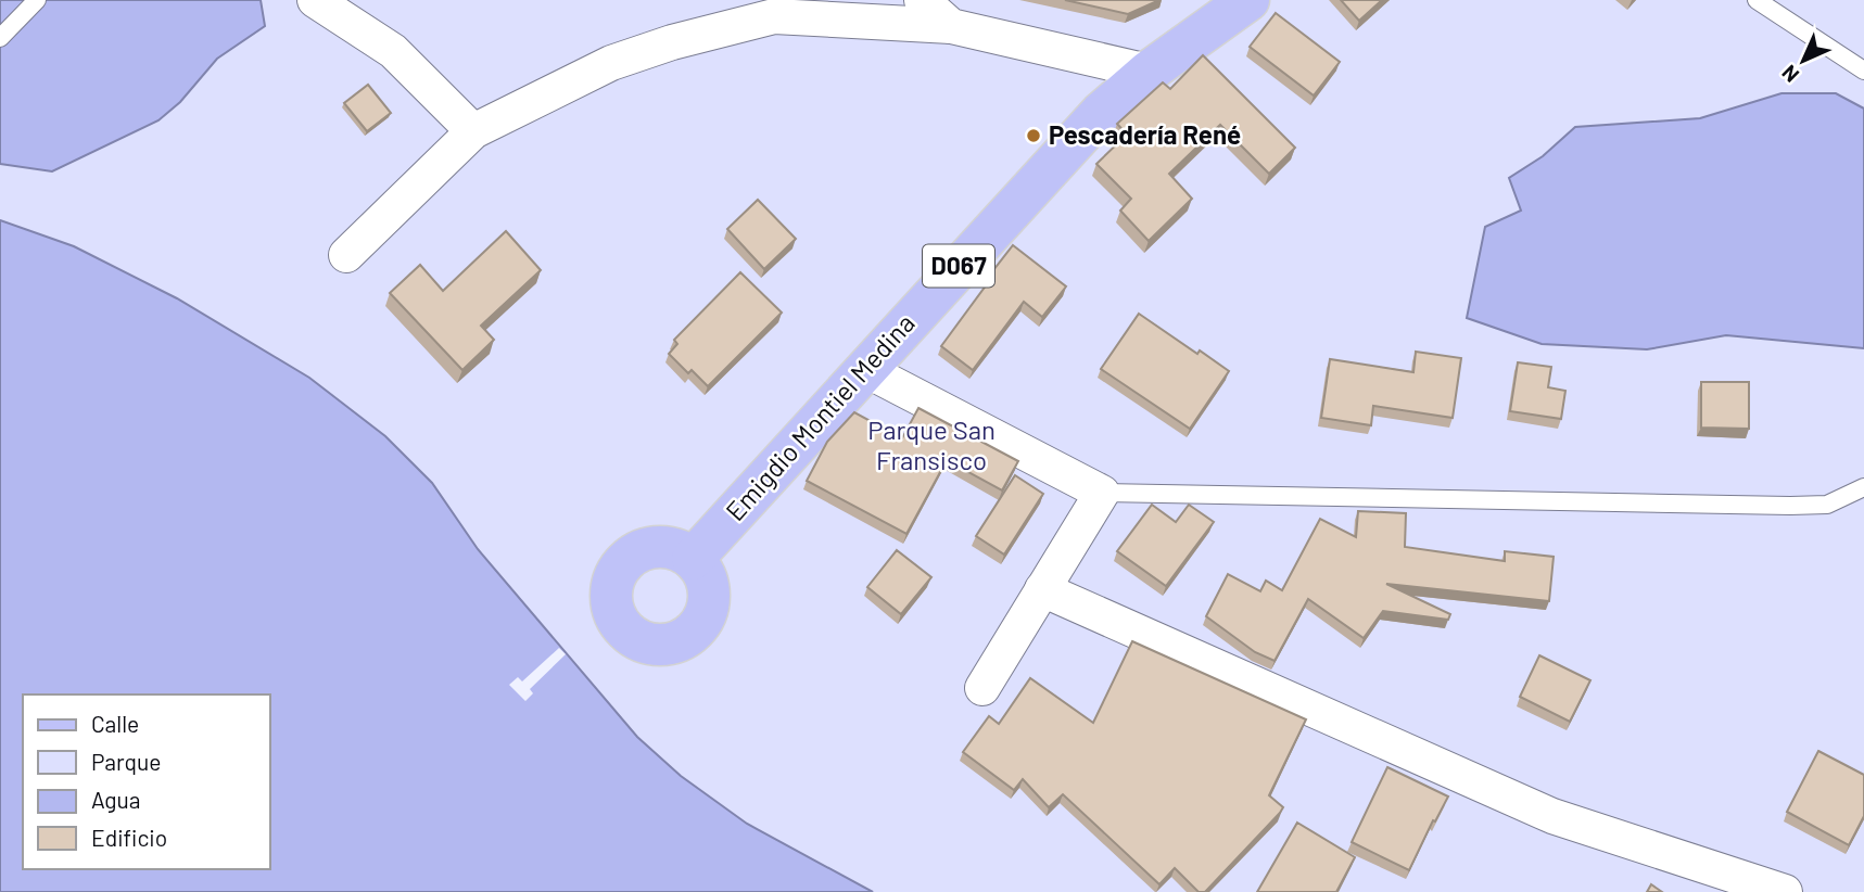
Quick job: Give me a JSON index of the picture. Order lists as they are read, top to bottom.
{
  "streets": {
    "main road": ["D067", "Emigdio Montiel Medina"]
  },
  "parks": ["Parque San Fransisco"],
  "places": ["Pescadería René"],
  "legend": [
    "Calle",
    "Parque",
    "Agua",
    "Edificio"
  ],
  "north": "bottom left"
}
